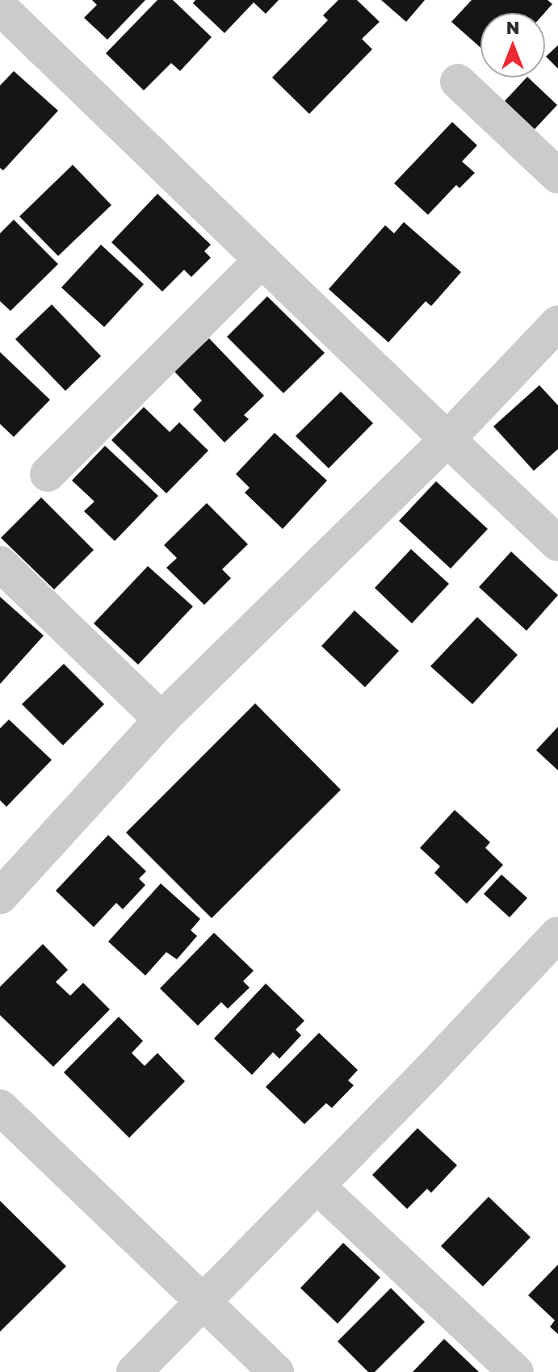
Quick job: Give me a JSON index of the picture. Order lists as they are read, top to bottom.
{
  "north": "top"
}
